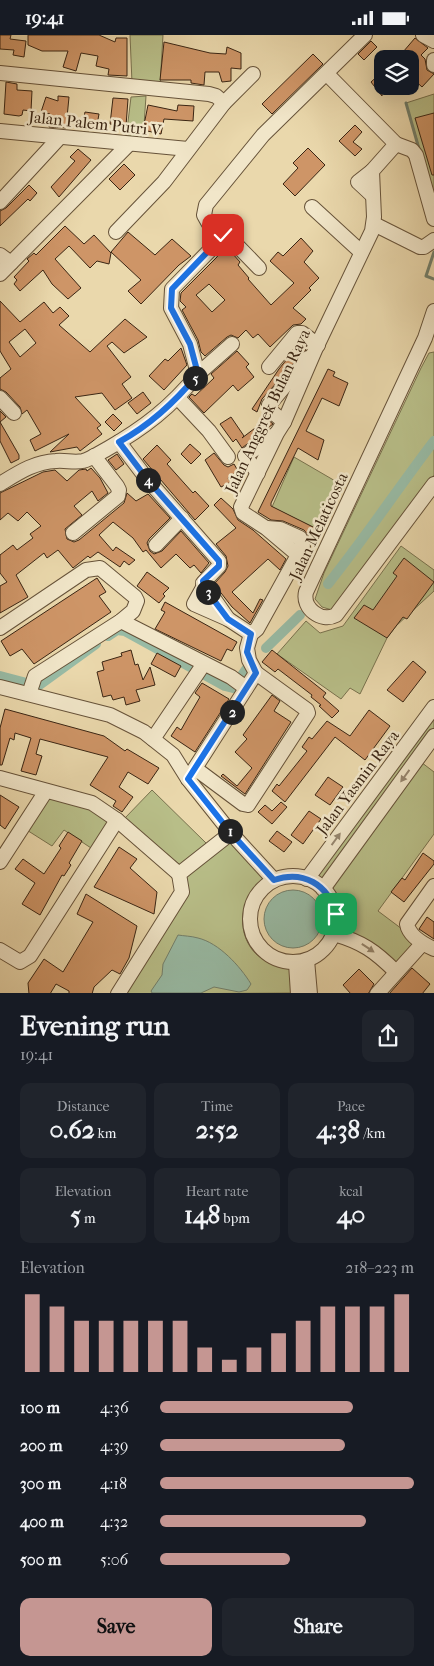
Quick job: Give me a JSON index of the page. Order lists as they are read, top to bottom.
{
  "streets": {
    "street": [
      "Jalan Palem Putri V",
      "Jalan Anggrek Bulan Raya",
      "Jalan Melaticosta",
      "Jalan Yasmin Raya"
    ]
  },
  "page": {
    "status": "19:41",
    "pins": [
      "5",
      "4",
      "3",
      "2",
      "1"
    ],
    "heading": ["Evening run", "19:41"],
    "stats": [
      ["Distance", "0.62 km"],
      ["Time", "2:52"],
      ["Pace", "4:38 /km"],
      ["Elevation", "5 m"],
      ["Heart rate", "148 bpm"],
      ["kcal", "40"]
    ],
    "chart": ["Elevation", "218–223 m"],
    "list": [
      {
        "name": "100 m",
        "note": "4:36"
      },
      {
        "name": "200 m",
        "note": "4:39"
      },
      {
        "name": "300 m",
        "note": "4:18"
      },
      {
        "name": "400 m",
        "note": "4:32"
      },
      {
        "name": "500 m",
        "note": "5:06"
      }
    ],
    "buttons": ["Save", "Share"]
  }
}
